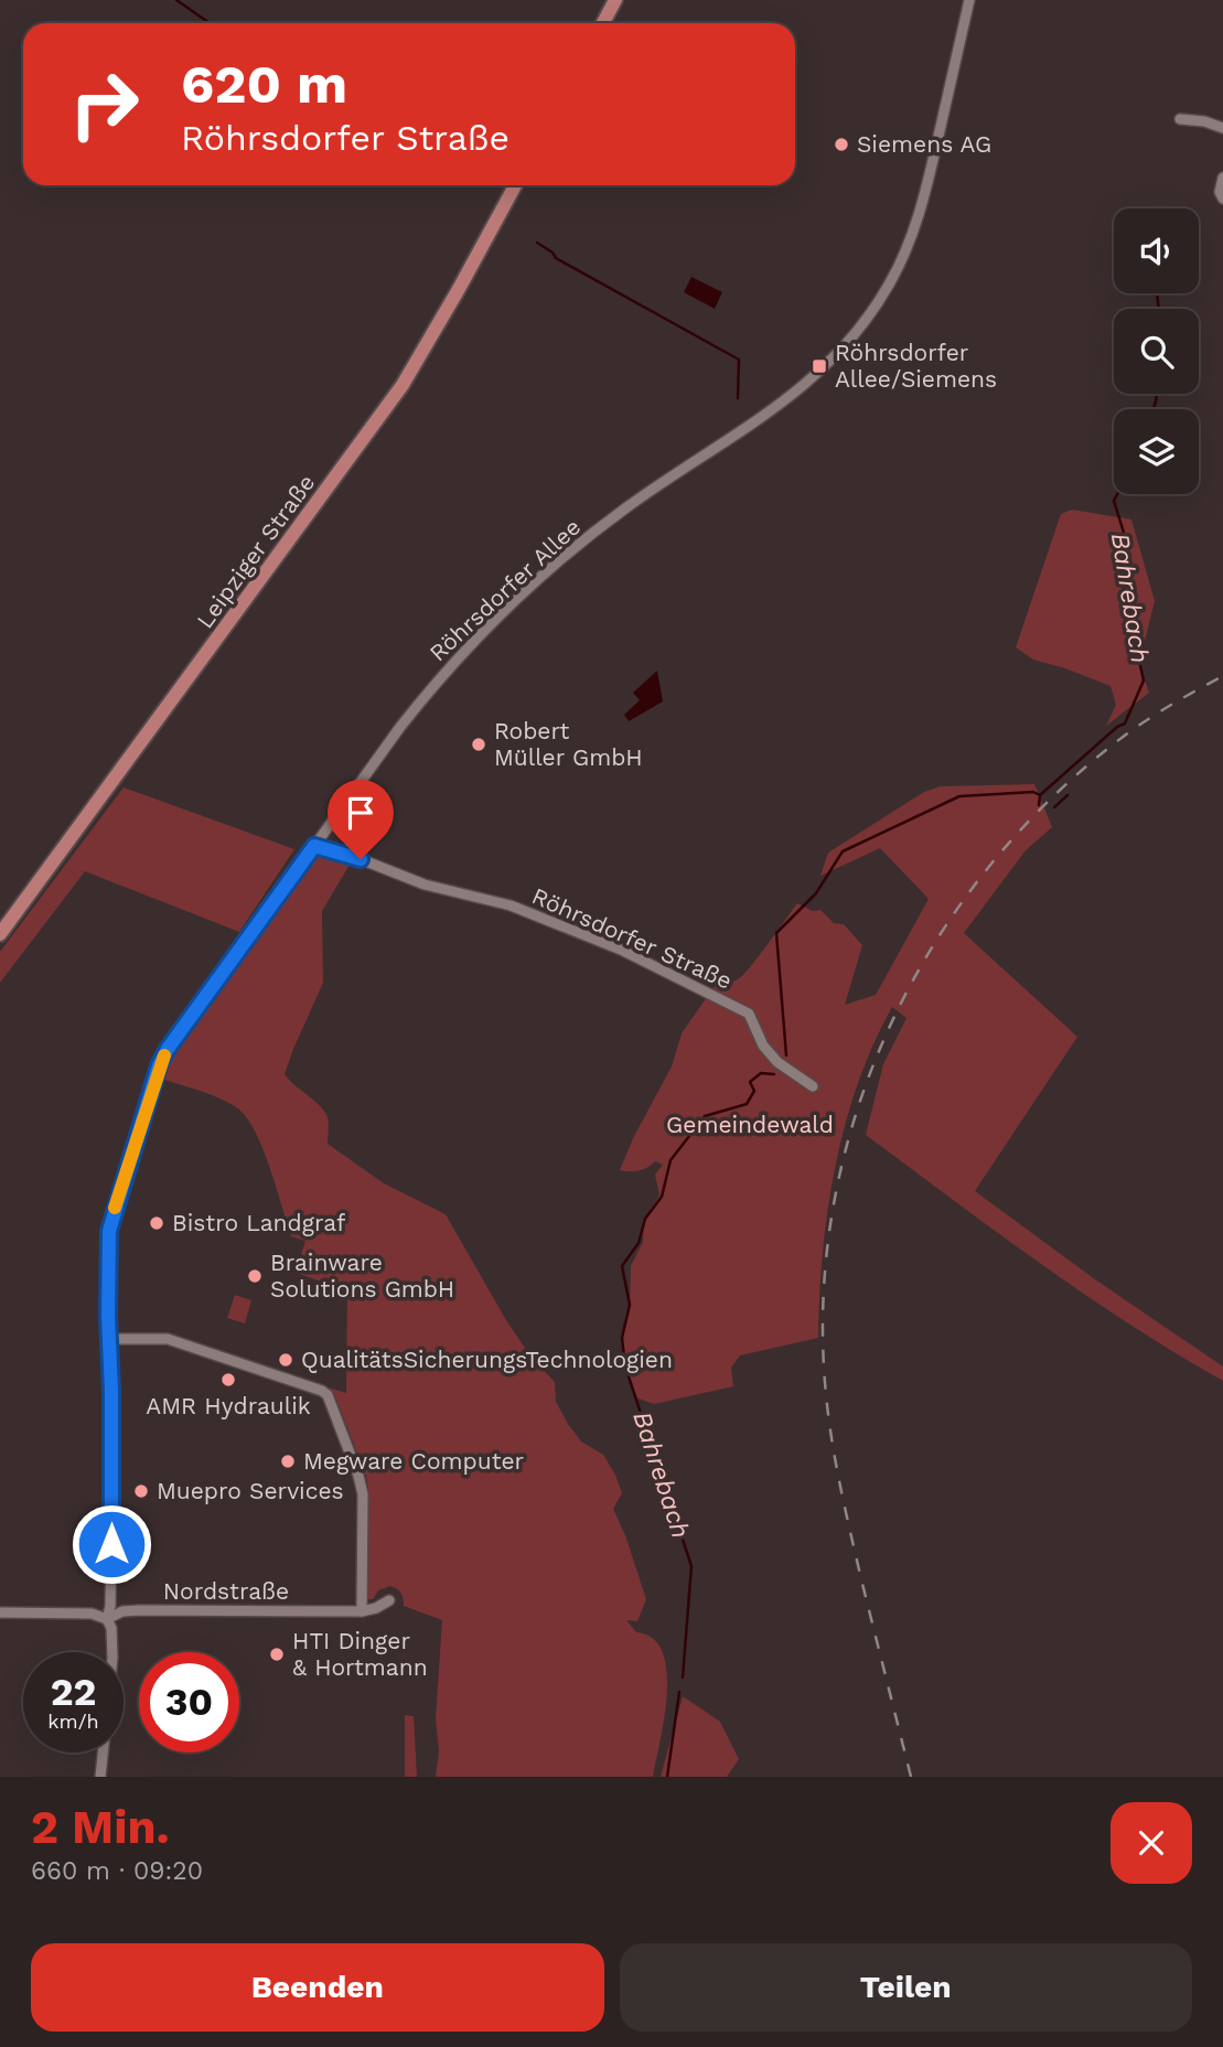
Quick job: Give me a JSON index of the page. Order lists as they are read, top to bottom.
{
  "streets": {
    "main road": ["Leipziger Straße"],
    "street": ["Röhrsdorfer Allee", "Röhrsdorfer Straße", "Nordstraße"]
  },
  "crossings": [
    ["Röhrsdorfer Allee", "Röhrsdorfer Straße"],
    ["Röhrsdorfer Allee", "Nordstraße"]
  ],
  "water": ["Bahrebach"],
  "parks": ["Gemeindewald"],
  "places": {
    "other": [
      "Siemens AG",
      "Robert Müller GmbH",
      "Bistro Landgraf",
      "Brainware Solutions GmbH",
      "QualitätsSicherungsTechnologien",
      "AMR Hydraulik",
      "Megware Computer",
      "Muepro Services",
      "HTI Dinger & Hortmann"
    ],
    "transit": ["Röhrsdorfer Allee/Siemens"]
  },
  "page": {
    "turn": ["620 m", "Röhrsdorfer Straße"],
    "speed": "22 km/h",
    "limit": "30",
    "heading": ["2 Min.", "660 m · 09:20"],
    "buttons": ["Beenden", "Teilen"]
  }
}
